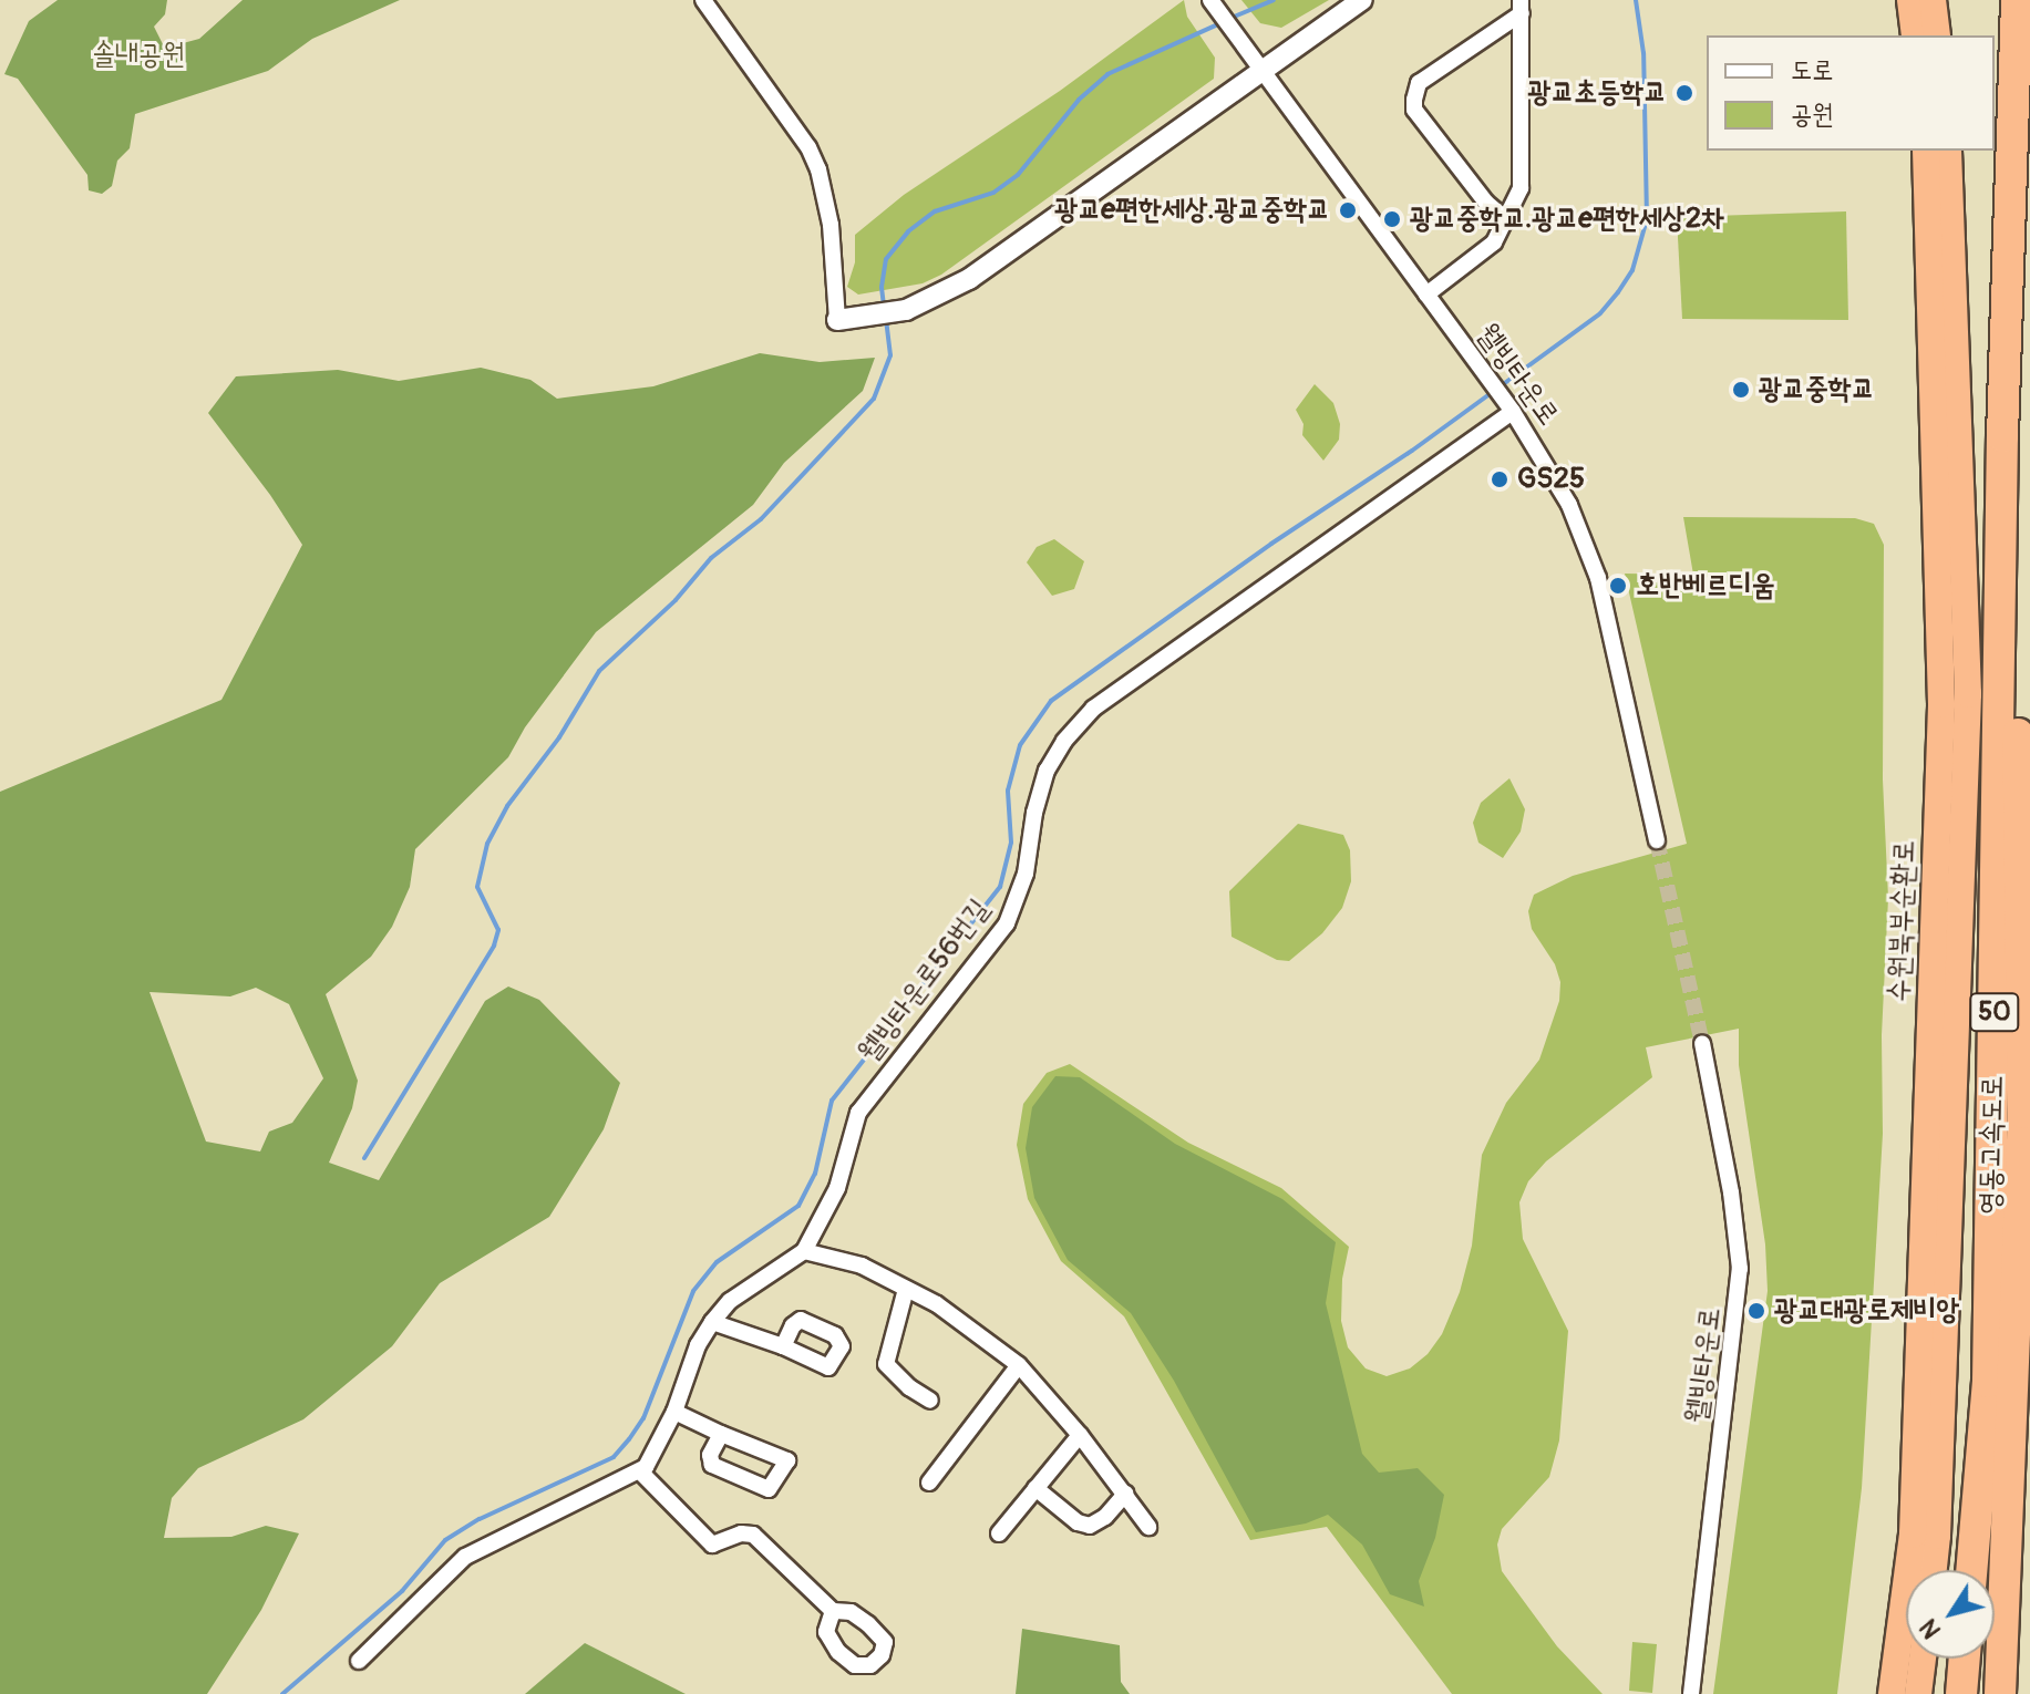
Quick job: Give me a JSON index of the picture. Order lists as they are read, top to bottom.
{
  "streets": {
    "highway": ["수원북부순환로", "50", "영동고속도로"],
    "street": ["웰빙타운로", "웰빙타운로56번길"]
  },
  "crossings": [
    ["웰빙타운로", "웰빙타운로56번길"]
  ],
  "parks": ["솔내공원"],
  "places": [
    "광교초등학교",
    "광교e편한세상.광교중학교",
    "광교중학교.광교e편한세상2차",
    "광교중학교",
    "GS25",
    "호반베르디움",
    "광교대광로제비앙"
  ],
  "legend": ["도로", "공원"],
  "north": "bottom left"
}
